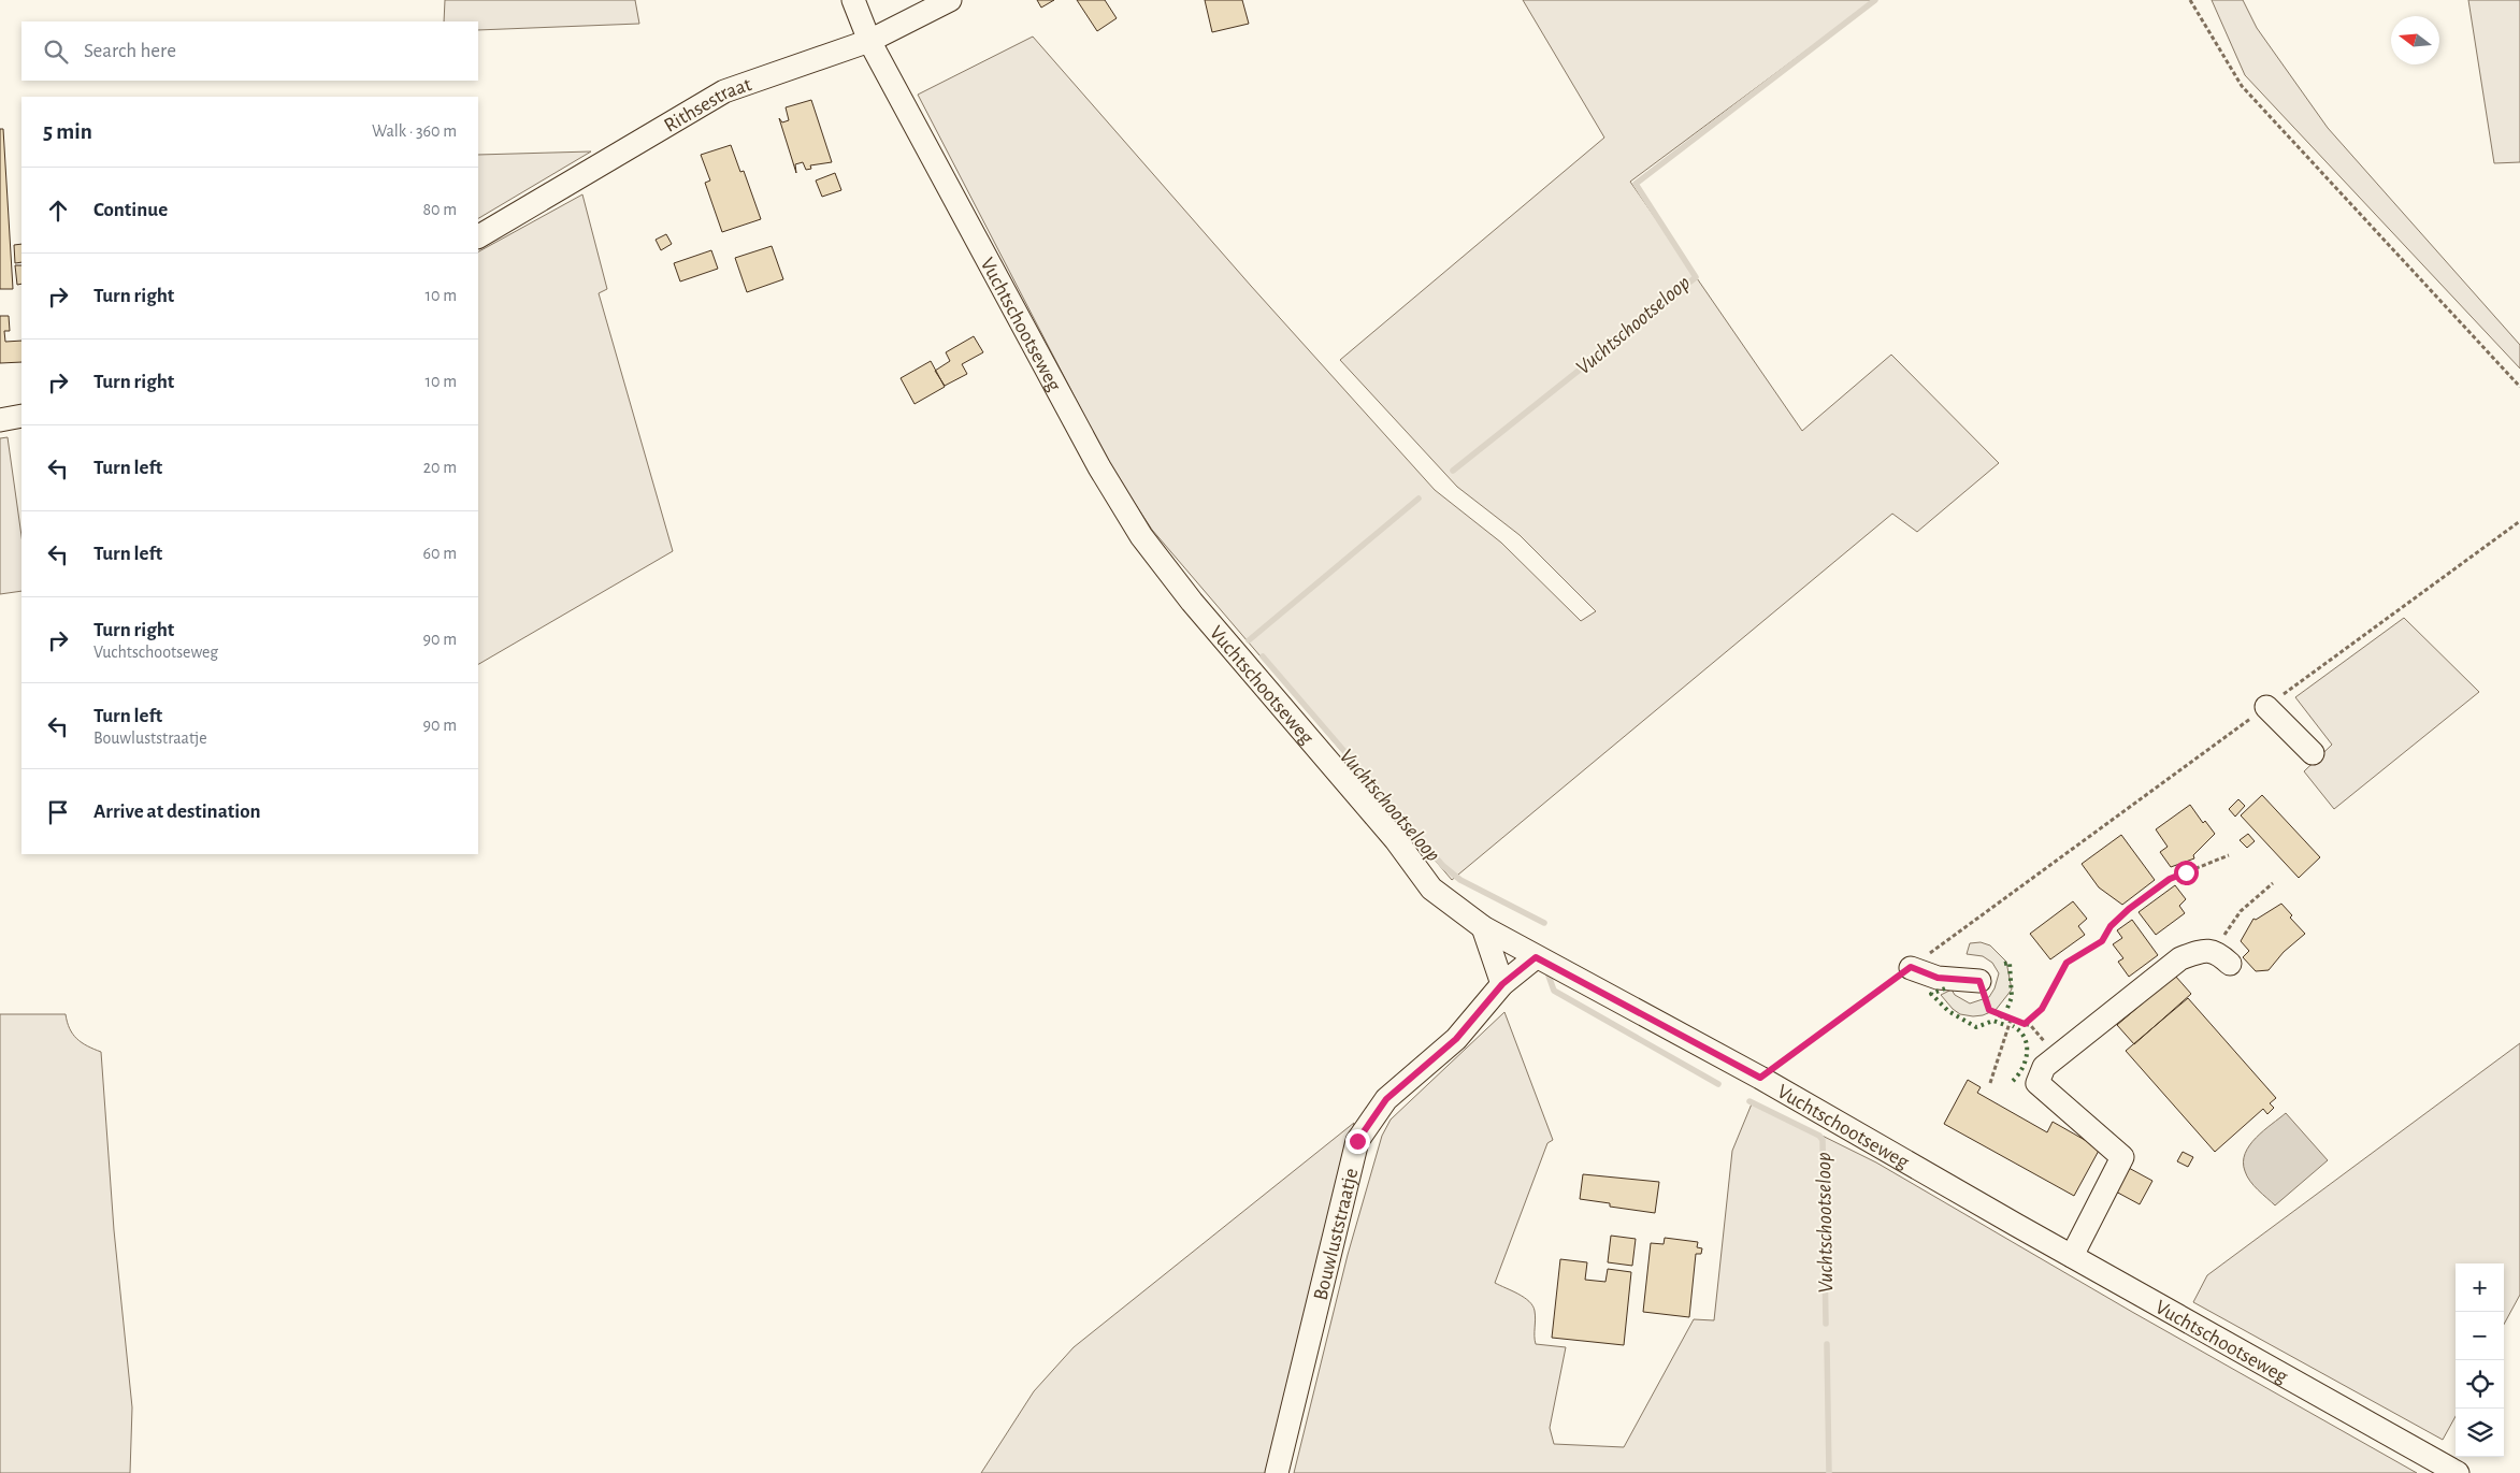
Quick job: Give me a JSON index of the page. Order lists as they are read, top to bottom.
{
  "streets": {
    "street": ["Rithsestraat", "Vuchtschootseweg", "Bouwluststraatje"]
  },
  "crossings": [
    ["Rithsestraat", "Vuchtschootseweg"],
    ["Vuchtschootseweg", "Bouwluststraatje"]
  ],
  "water": ["Vuchtschootseloop"],
  "north": "left",
  "page": {
    "search": "Search here",
    "heading": ["5 min", "Walk · 360 m"],
    "list": [
      ["Continue", "80 m"],
      ["Turn right", "10 m"],
      ["Turn right", "10 m"],
      ["Turn left", "20 m"],
      ["Turn left", "60 m"],
      ["Turn right", "Vuchtschootseweg", "90 m"],
      ["Turn left", "Bouwluststraatje", "90 m"],
      "Arrive at destination"
    ],
    "map_buttons": ["+", "−"]
  }
}
